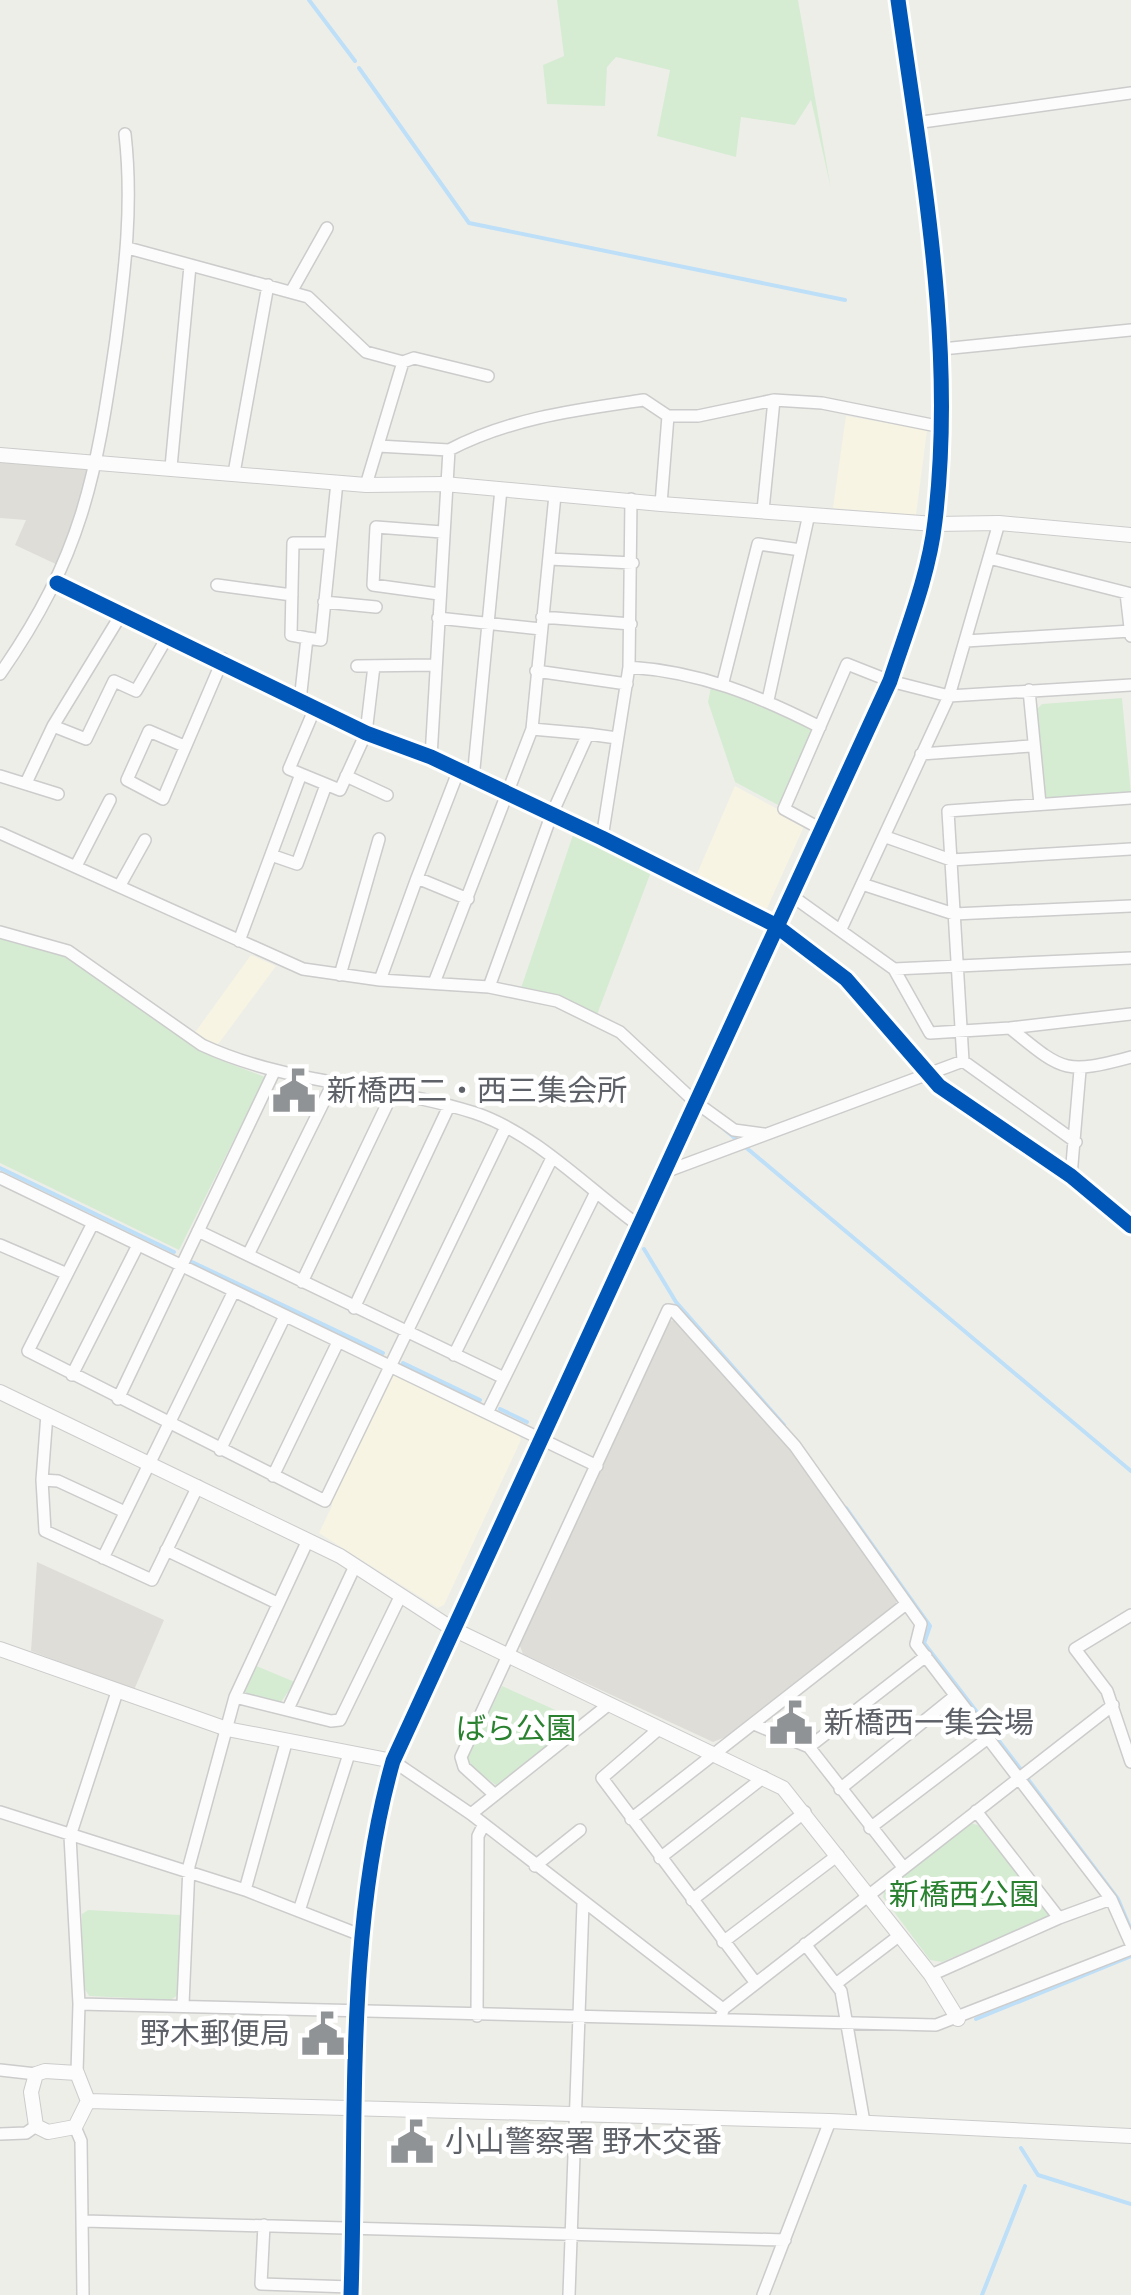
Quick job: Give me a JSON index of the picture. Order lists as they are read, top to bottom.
{
  "parks": ["ばら公園", "新橋西公園"],
  "places": {
    "public building": [
      "新橋西二・西三集会所",
      "新橋西一集会場",
      "野木郵便局",
      "小山警察署 野木交番"
    ]
  }
}
